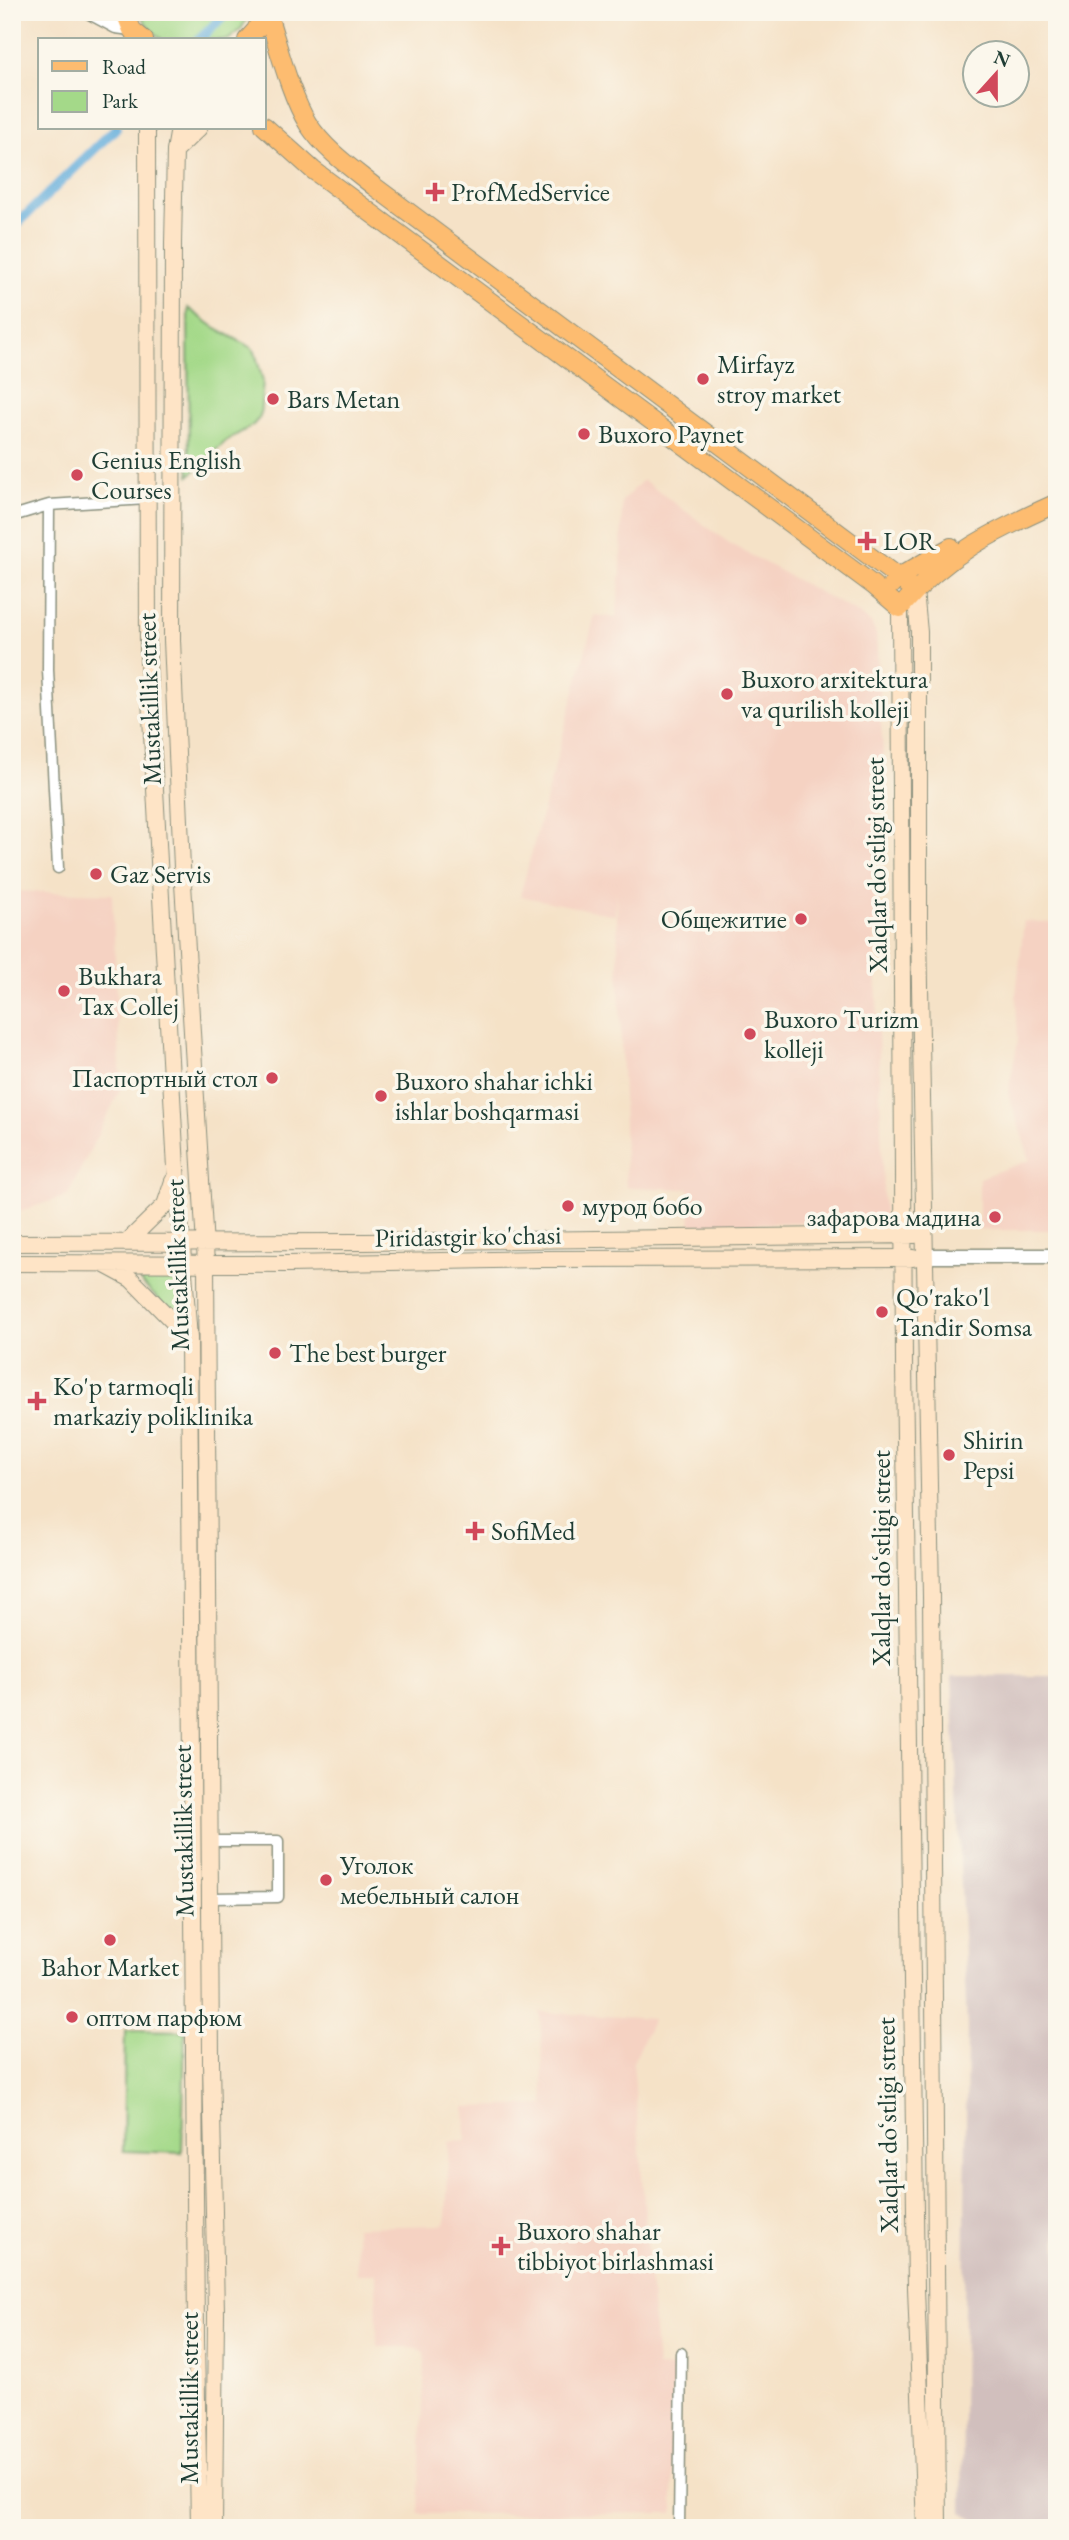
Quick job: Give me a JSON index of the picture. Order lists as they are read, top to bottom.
{
  "streets": {
    "main road": ["Mustakillik street", "Xalqlar doʻstligi street", "Piridastgir ko'chasi"]
  },
  "crossings": [
    ["Mustakillik street", "Piridastgir ko'chasi"],
    ["Xalqlar doʻstligi street", "Piridastgir ko'chasi"]
  ],
  "places": {
    "health": [
      "ProfMedService",
      "LOR",
      "Ko'p tarmoqli markaziy poliklinika",
      "SofiMed",
      "Buxoro shahar tibbiyot birlashmasi"
    ],
    "other": [
      "Mirfayz stroy market",
      "Bars Metan",
      "Buxoro Paynet",
      "Genius English Courses",
      "Buxoro arxitektura va qurilish kolleji",
      "Gaz Servis",
      "Общежитие",
      "Bukhara Tax Collej",
      "Buxoro Turizm kolleji",
      "Паспортный стол",
      "Buxoro shahar ichki ishlar boshqarmasi",
      "мурод бобо",
      "зафарова мадина",
      "Qo'rako'l Tandir Somsa",
      "The best burger",
      "Shirin Pepsi",
      "Уголок мебельный салон",
      "Bahor Market",
      "оптом парфюм"
    ]
  },
  "legend": ["Road", "Park"],
  "north": "top"
}
